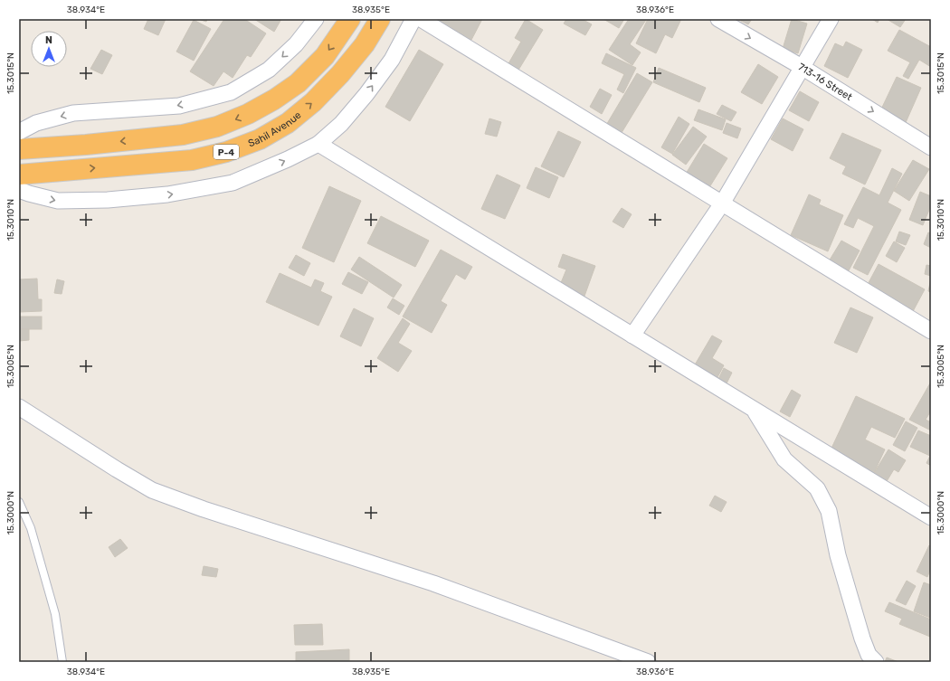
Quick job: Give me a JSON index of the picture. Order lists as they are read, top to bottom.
{
  "streets": {
    "highway": ["Sahil Avenue", "P-4"],
    "street": ["713-16 Street"]
  },
  "one_way": ["713-16 Street"],
  "north": "top",
  "coordinates": [
    "38.934°E",
    "38.935°E",
    "38.936°E",
    "15.3015°N",
    "15.3010°N",
    "15.3005°N",
    "15.3000°N"
  ]
}
